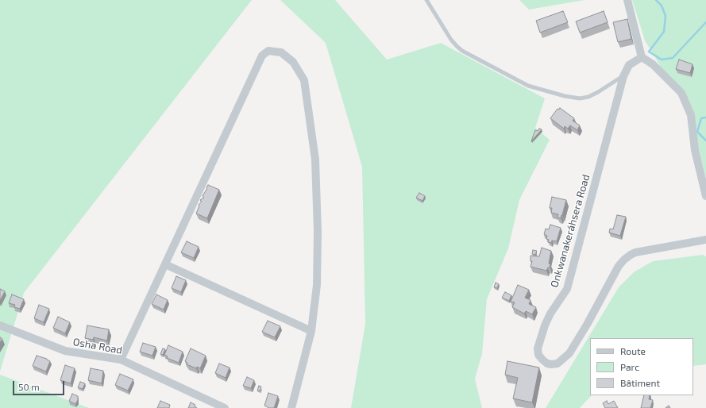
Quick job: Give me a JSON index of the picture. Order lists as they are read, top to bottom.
{
  "streets": {
    "street": ["Onkwanakeráhsera Road", "Osha Road"]
  },
  "legend": ["Route", "Parc", "Bâtiment"],
  "scale_bar": "50 m"
}
